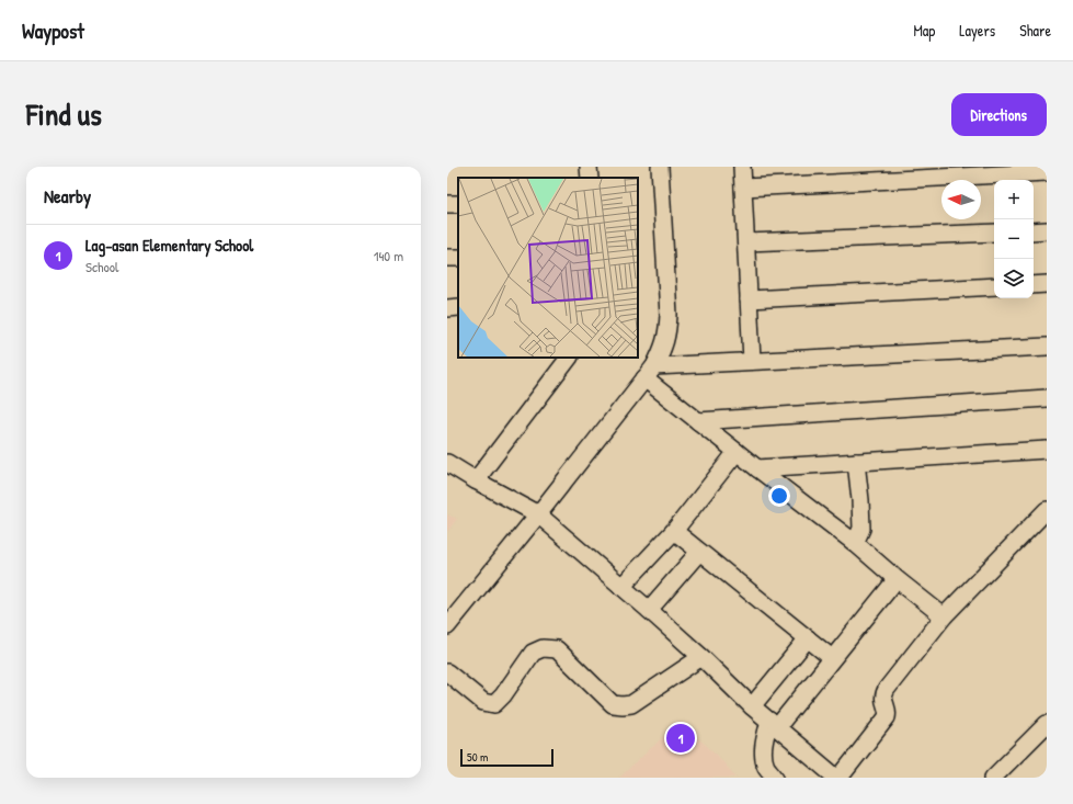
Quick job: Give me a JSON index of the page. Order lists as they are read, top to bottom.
{
  "scale_bar": "50 m",
  "north": "left",
  "page": {
    "header": "Waypost",
    "nav": ["Map", "Layers", "Share"],
    "title": "Find us",
    "buttons": "Directions",
    "heading": "Nearby",
    "map_buttons": ["+", "−"],
    "list": [
      {
        "mark": "1",
        "name": "Lag-asan Elementary School",
        "note": "School",
        "value": "140 m"
      }
    ],
    "pins": "1",
    "scale": "50 m"
  }
}
